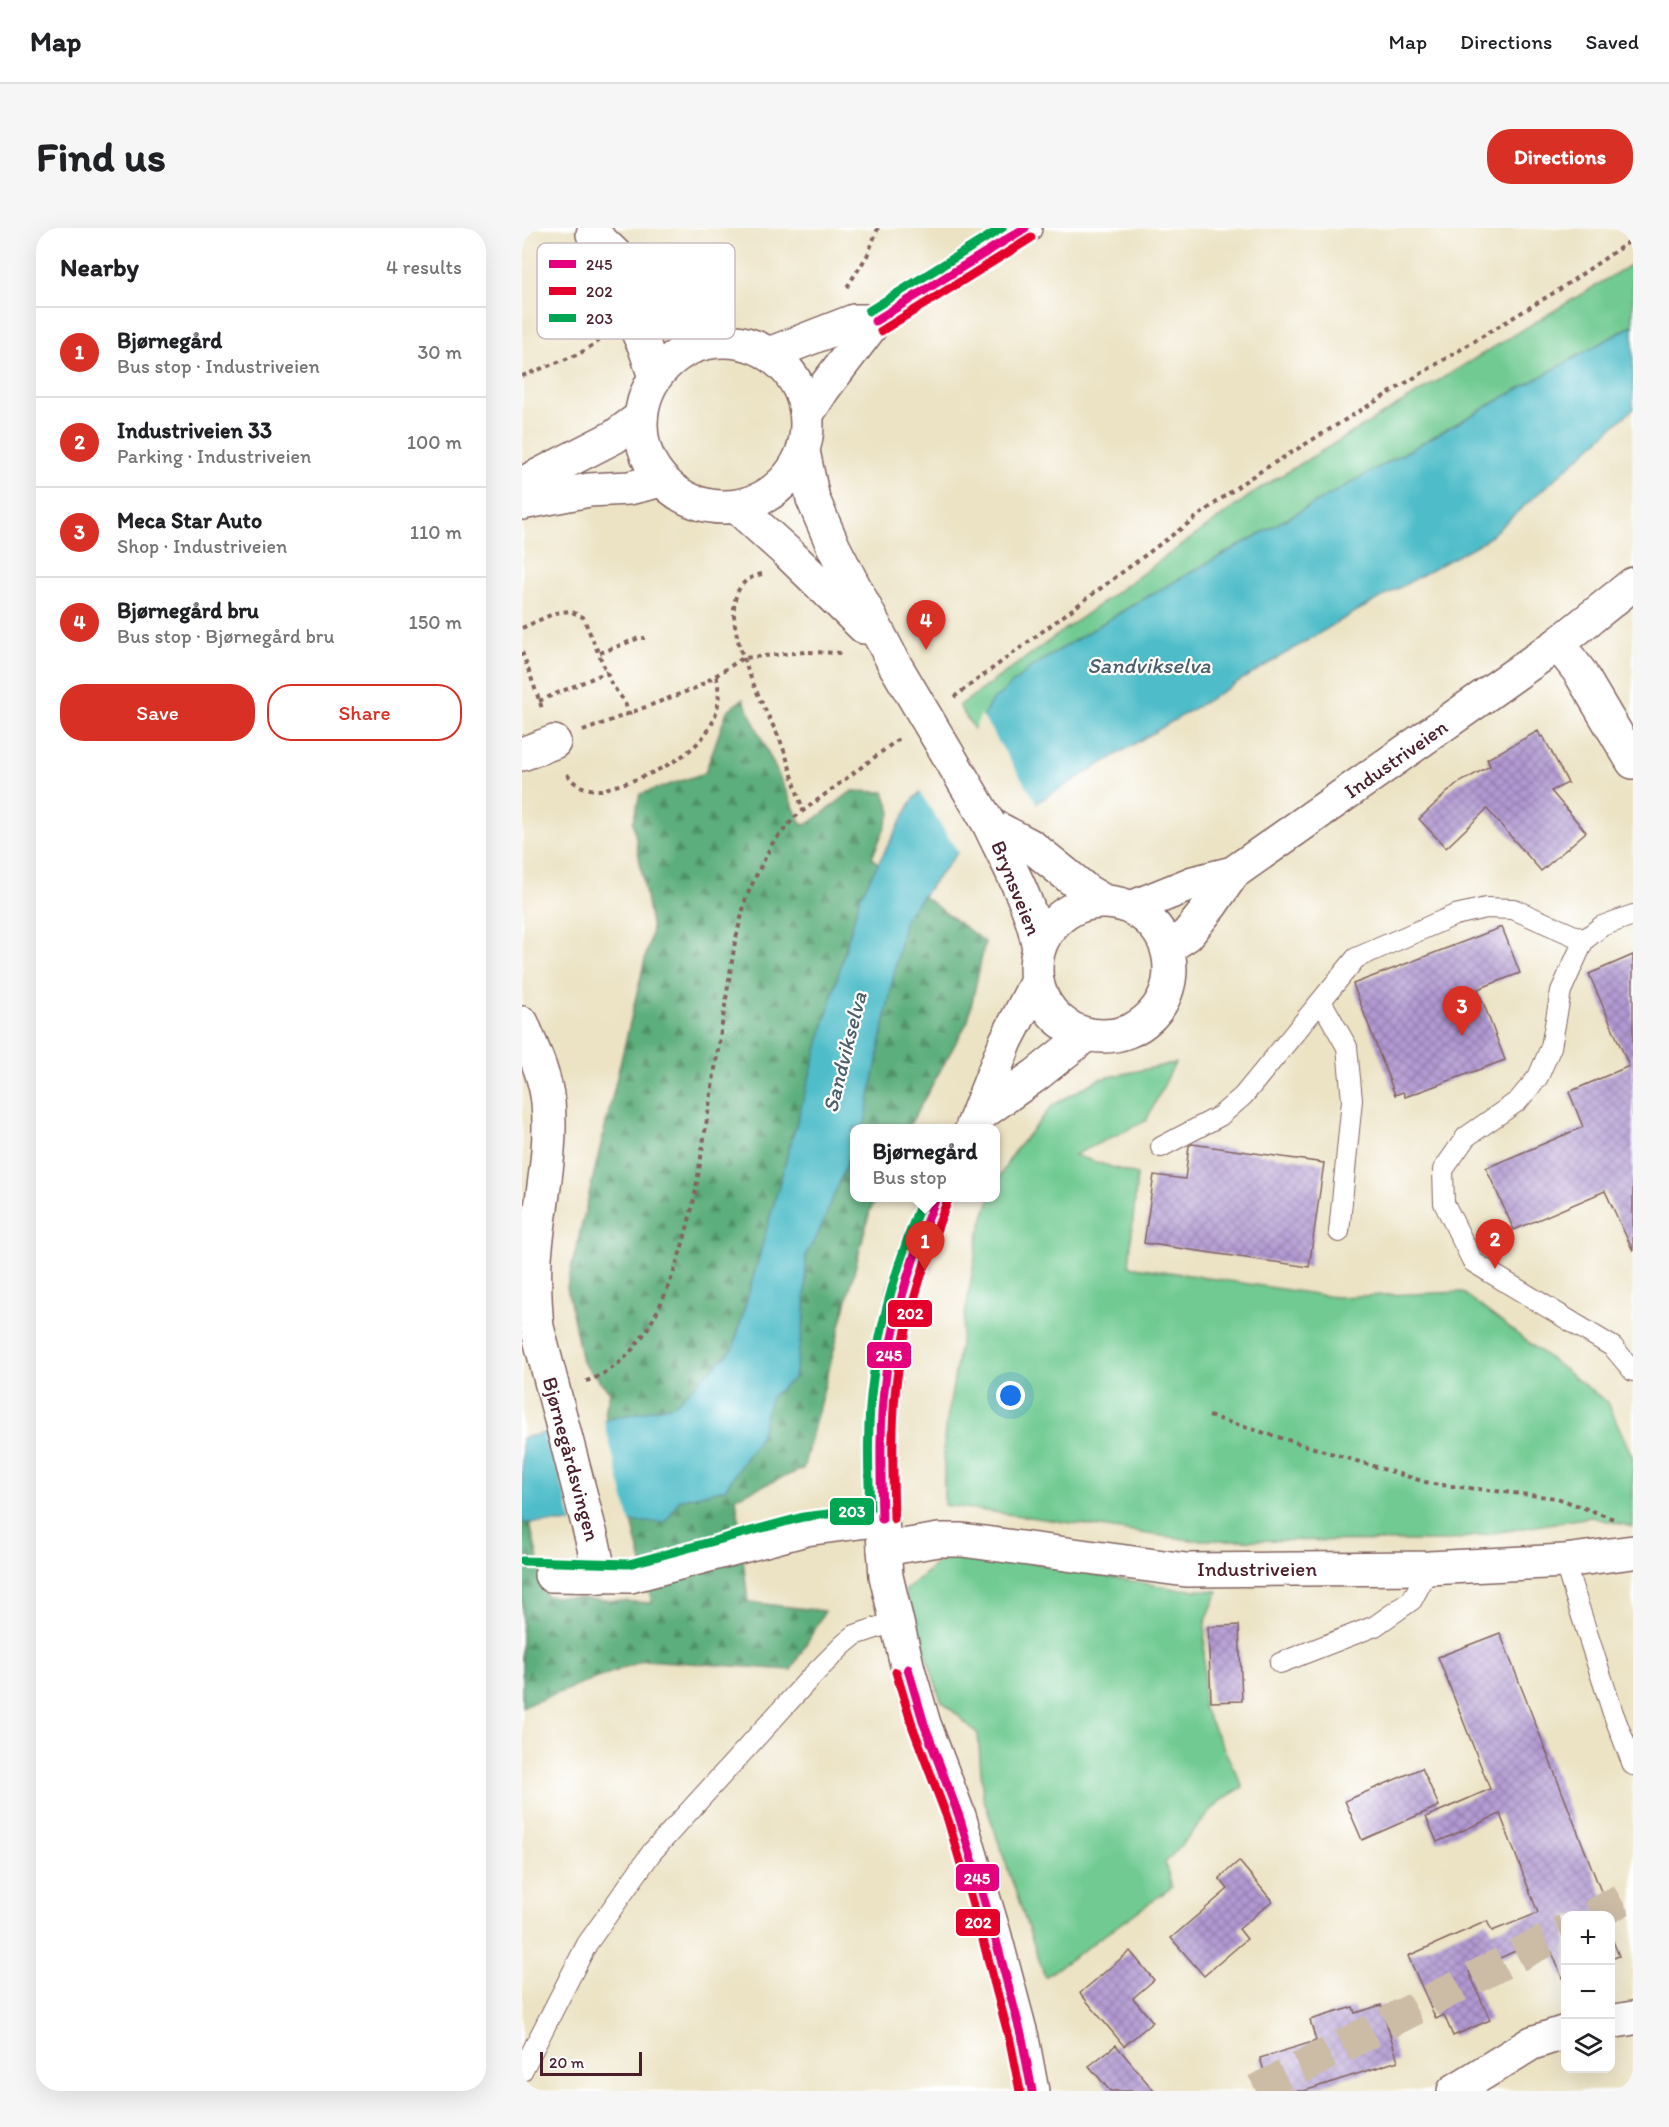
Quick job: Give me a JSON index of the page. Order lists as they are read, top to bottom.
{
  "streets": {
    "main road": ["Industriveien", "Brynsveien", "Bjørnegårdsvingen"]
  },
  "crossings": [
    ["Industriveien", "Brynsveien"]
  ],
  "water": ["Sandvikselva"],
  "lines": ["transit line 245", "transit line 203", "transit line 202"],
  "legend": ["245", "202", "203"],
  "scale_bar": "20 m",
  "page": {
    "header": "Map",
    "nav": ["Map", "Directions", "Saved"],
    "buttons": [
      "Directions",
      ["Save", "Share"]
    ],
    "title": "Find us",
    "heading": ["Nearby", "4 results"],
    "list": [
      {
        "mark": "1",
        "name": "Bjørnegård",
        "note": "Bus stop · Industriveien",
        "value": "30 m"
      },
      {
        "mark": "2",
        "name": "Industriveien 33",
        "note": "Parking · Industriveien",
        "value": "100 m"
      },
      {
        "mark": "3",
        "name": "Meca Star Auto",
        "note": "Shop · Industriveien",
        "value": "110 m"
      },
      {
        "mark": "4",
        "name": "Bjørnegård bru",
        "note": "Bus stop · Bjørnegård bru",
        "value": "150 m"
      }
    ],
    "pins": [
      "4",
      "3",
      "2",
      "1"
    ],
    "popup": ["Bjørnegård", "Bus stop"],
    "map_buttons": ["+", "−"],
    "scale": "20 m"
  }
}
